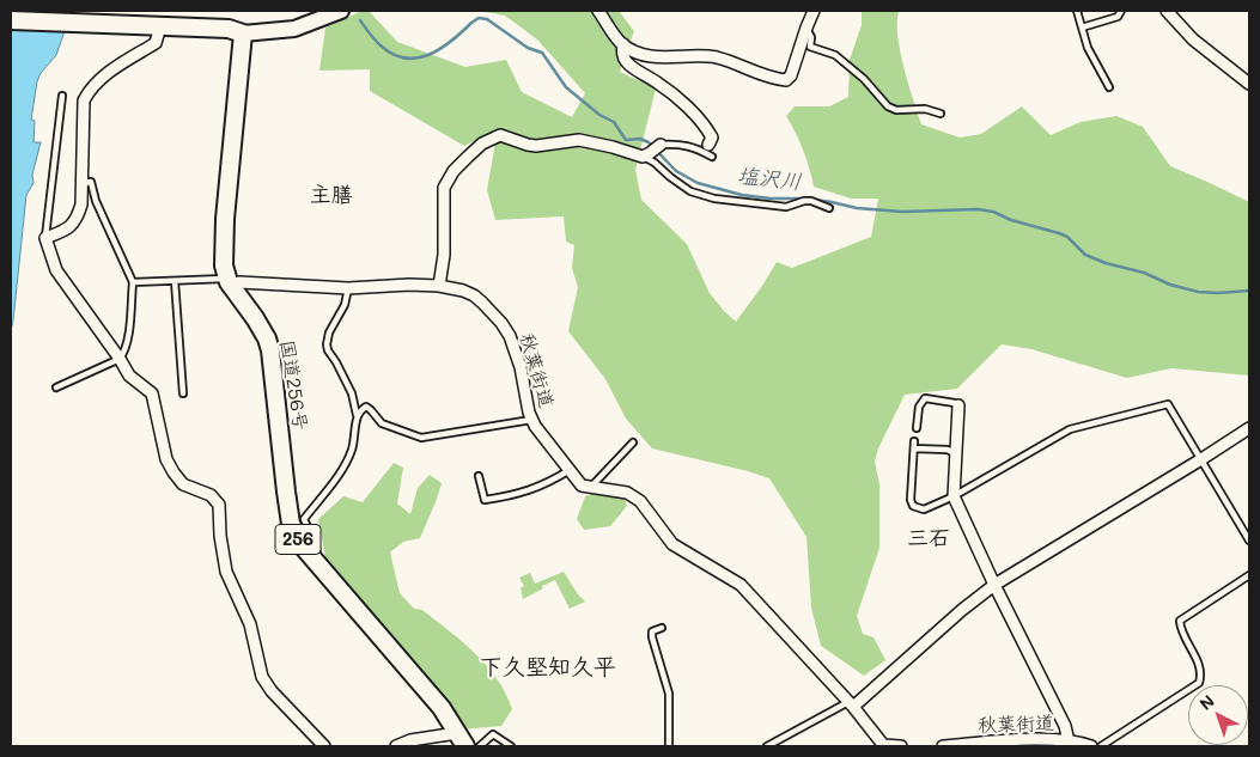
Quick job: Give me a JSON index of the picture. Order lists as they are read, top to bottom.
{
  "streets": {
    "highway": ["国道256号", "256"],
    "street": ["秋葉街道"]
  },
  "crossings": [
    ["秋葉街道", "国道256号"]
  ],
  "districts": ["主膳", "三石", "下久堅知久平"],
  "water": ["塩沢川"],
  "north": "top left"
}
